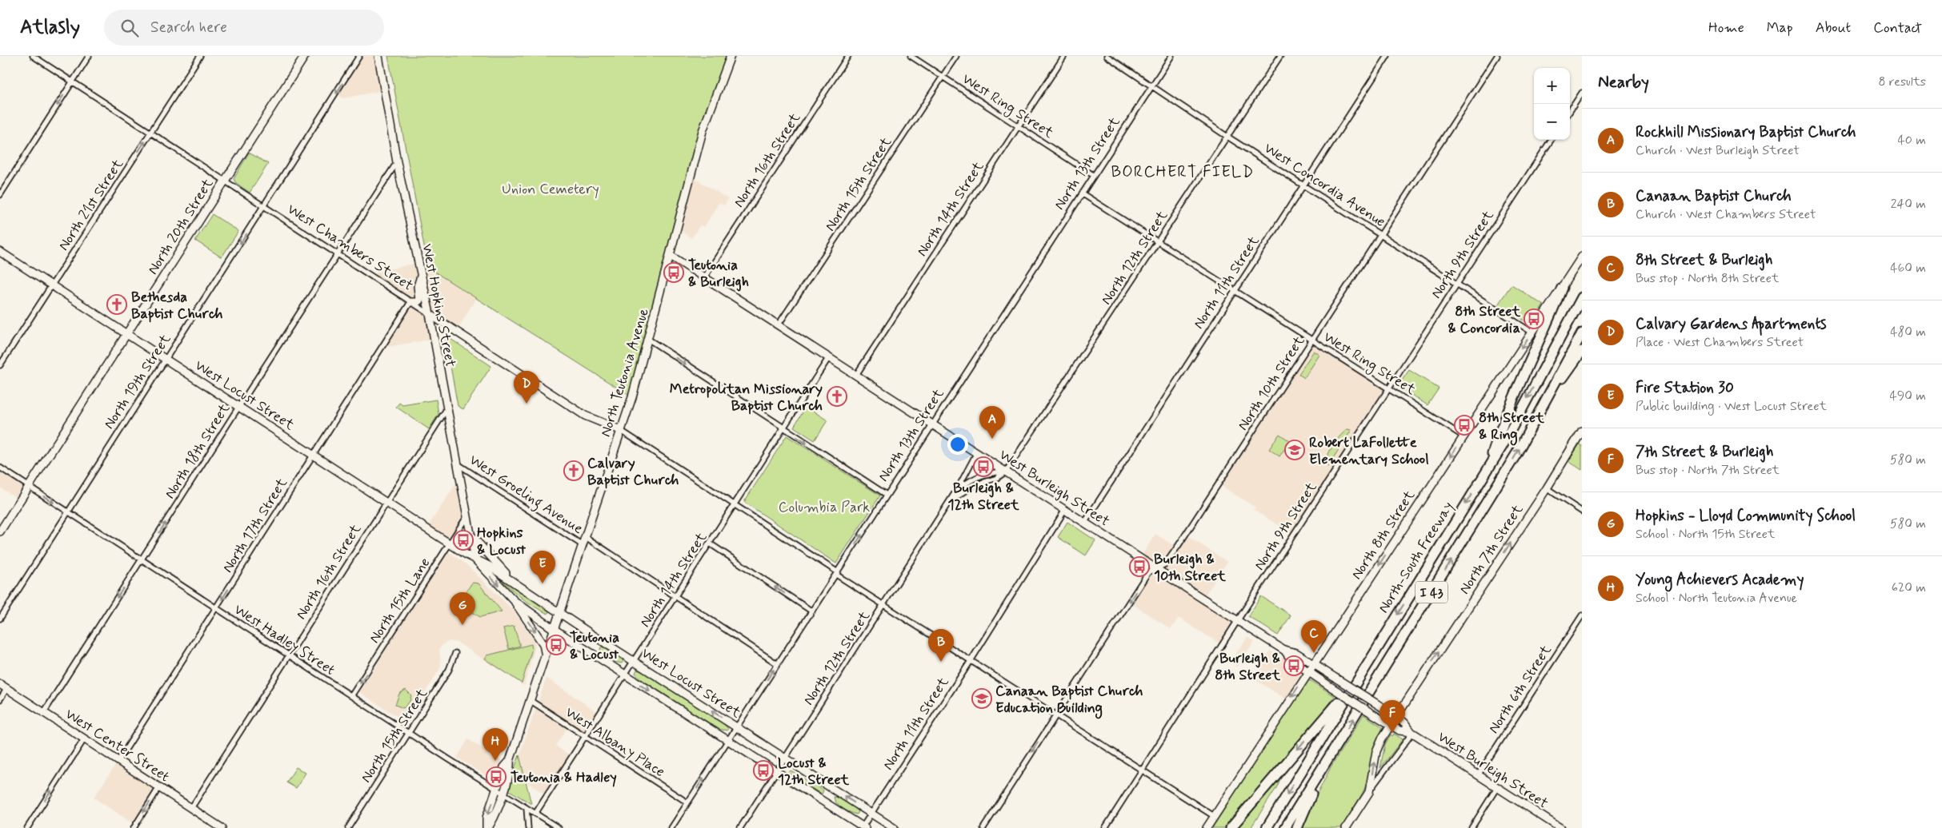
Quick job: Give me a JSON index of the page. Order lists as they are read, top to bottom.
{
  "streets": {
    "highway": ["North-South Freeway", "I 43"],
    "street": [
      "West Ring Street",
      "North 16th Street",
      "North 13th Street",
      "North 15th Street",
      "West Concordia Avenue",
      "North 21st Street",
      "North 14th Street",
      "North 20th Street",
      "West Chambers Street",
      "North 9th Street",
      "North 12th Street",
      "North 11th Street",
      "West Hopkins Street",
      "North Teutonia Avenue",
      "North 19th Street",
      "North 10th Street",
      "West Locust Street",
      "North 18th Street",
      "West Burleigh Street",
      "West Groeling Avenue",
      "North 17th Street",
      "North 8th Street",
      "North 7th Street",
      "North 15th Lane",
      "West Hadley Street",
      "North 6th Street",
      "West Albany Place",
      "West Center Street"
    ]
  },
  "crossings": [
    ["West Ring Street", "North 13th Street"],
    ["West Ring Street", "North 15th Street"],
    ["West Ring Street", "North 14th Street"],
    ["West Ring Street", "North 9th Street"],
    ["West Ring Street", "North 12th Street"],
    ["West Ring Street", "North 11th Street"],
    ["West Ring Street", "North 10th Street"],
    ["West Ring Street", "North 8th Street"],
    ["North 16th Street", "West Hopkins Street"],
    ["North 16th Street", "West Locust Street"],
    ["North 16th Street", "West Burleigh Street"],
    ["North 16th Street", "West Hadley Street"],
    ["North 16th Street", "West Center Street"],
    ["North 13th Street", "West Concordia Avenue"],
    ["North 13th Street", "West Chambers Street"],
    ["North 13th Street", "West Locust Street"],
    ["North 13th Street", "West Burleigh Street"],
    ["North 13th Street", "West Groeling Avenue"],
    ["North 13th Street", "West Albany Place"],
    ["North 15th Street", "West Burleigh Street"],
    ["North 15th Street", "West Hadley Street"],
    ["West Concordia Avenue", "North 9th Street"],
    ["West Concordia Avenue", "North 12th Street"],
    ["West Concordia Avenue", "North 11th Street"],
    ["West Concordia Avenue", "North 10th Street"],
    ["West Concordia Avenue", "North 8th Street"],
    ["North 21st Street", "West Chambers Street"],
    ["North 21st Street", "West Locust Street"],
    ["North 14th Street", "West Chambers Street"],
    ["North 14th Street", "West Locust Street"],
    ["North 14th Street", "West Burleigh Street"],
    ["North 14th Street", "West Groeling Avenue"],
    ["North 14th Street", "West Hadley Street"],
    ["North 14th Street", "West Albany Place"],
    ["North 20th Street", "West Chambers Street"],
    ["North 20th Street", "West Locust Street"],
    ["North 20th Street", "West Hadley Street"],
    ["West Chambers Street", "North 9th Street"],
    ["West Chambers Street", "North 12th Street"],
    ["West Chambers Street", "North 11th Street"],
    ["West Chambers Street", "West Hopkins Street"],
    ["West Chambers Street", "North Teutonia Avenue"],
    ["West Chambers Street", "North 19th Street"],
    ["West Chambers Street", "North 10th Street"],
    ["West Chambers Street", "North 18th Street"],
    ["West Chambers Street", "North 17th Street"],
    ["West Chambers Street", "North 8th Street"],
    ["North 9th Street", "West Burleigh Street"],
    ["North 12th Street", "West Locust Street"],
    ["North 12th Street", "West Burleigh Street"],
    ["North 11th Street", "West Locust Street"],
    ["North 11th Street", "West Burleigh Street"],
    ["West Hopkins Street", "West Locust Street"],
    ["West Hopkins Street", "North 18th Street"],
    ["West Hopkins Street", "West Groeling Avenue"],
    ["West Hopkins Street", "North 15th Lane"],
    ["North Teutonia Avenue", "West Locust Street"],
    ["North Teutonia Avenue", "West Burleigh Street"],
    ["North Teutonia Avenue", "West Groeling Avenue"],
    ["North Teutonia Avenue", "West Hadley Street"],
    ["North Teutonia Avenue", "West Albany Place"],
    ["North 19th Street", "West Locust Street"],
    ["North 19th Street", "West Hadley Street"],
    ["North 10th Street", "West Burleigh Street"],
    ["West Locust Street", "North 18th Street"],
    ["West Locust Street", "North 17th Street"],
    ["West Locust Street", "North 15th Lane"],
    ["North 18th Street", "West Hadley Street"],
    ["North 18th Street", "West Center Street"],
    ["West Burleigh Street", "North 8th Street"],
    ["West Burleigh Street", "North 7th Street"],
    ["West Burleigh Street", "North 6th Street"],
    ["North 17th Street", "West Hadley Street"],
    ["North 17th Street", "West Center Street"],
    ["North 15th Lane", "West Hadley Street"]
  ],
  "one_way": [
    "North 21st Street",
    "North 19th Street",
    "North 8th Street",
    "North 7th Street",
    "North 15th Lane"
  ],
  "districts": ["BORCHERT FIELD"],
  "parks": ["Union Cemetery", "Columbia Park"],
  "places": {
    "bus stop": [
      "Teutonia & Burleigh",
      "8th Street & Concordia",
      "8th Street & Ring",
      "Burleigh & 12th Street",
      "Hopkins & Locust",
      "Burleigh & 10th Street",
      "Teutonia & Locust",
      "Burleigh & 8th Street",
      "Locust & 12th Street",
      "Teutonia & Hadley"
    ],
    "church": ["Bethesda Baptist Church", "Metropolitan Missionary Baptist Church", "Calvary Baptist Church"],
    "school or university": ["Robert LaFollette Elementary School", "Canaan Baptist Church Education Building"]
  },
  "page": {
    "header": "Atlasly",
    "search": "Search here",
    "nav": [
      "Home",
      "Map",
      "About",
      "Contact"
    ],
    "heading": ["Nearby", "8 results"],
    "map_buttons": ["+", "−"],
    "list": [
      {
        "mark": "A",
        "name": "Rockhill Missionary Baptist Church",
        "note": "Church · West Burleigh Street",
        "value": "40 m"
      },
      {
        "mark": "B",
        "name": "Canaan Baptist Church",
        "note": "Church · West Chambers Street",
        "value": "240 m"
      },
      {
        "mark": "C",
        "name": "8th Street & Burleigh",
        "note": "Bus stop · North 8th Street",
        "value": "460 m"
      },
      {
        "mark": "D",
        "name": "Calvary Gardens Apartments",
        "note": "Place · West Chambers Street",
        "value": "480 m"
      },
      {
        "mark": "E",
        "name": "Fire Station 30",
        "note": "Public building · West Locust Street",
        "value": "490 m"
      },
      {
        "mark": "F",
        "name": "7th Street & Burleigh",
        "note": "Bus stop · North 7th Street",
        "value": "580 m"
      },
      {
        "mark": "G",
        "name": "Hopkins - Lloyd Community School",
        "note": "School · North 15th Street",
        "value": "580 m"
      },
      {
        "mark": "H",
        "name": "Young Achievers Academy",
        "note": "School · North Teutonia Avenue",
        "value": "620 m"
      }
    ],
    "pins": [
      "D",
      "A",
      "E",
      "G",
      "C",
      "B",
      "F",
      "H"
    ]
  }
}
